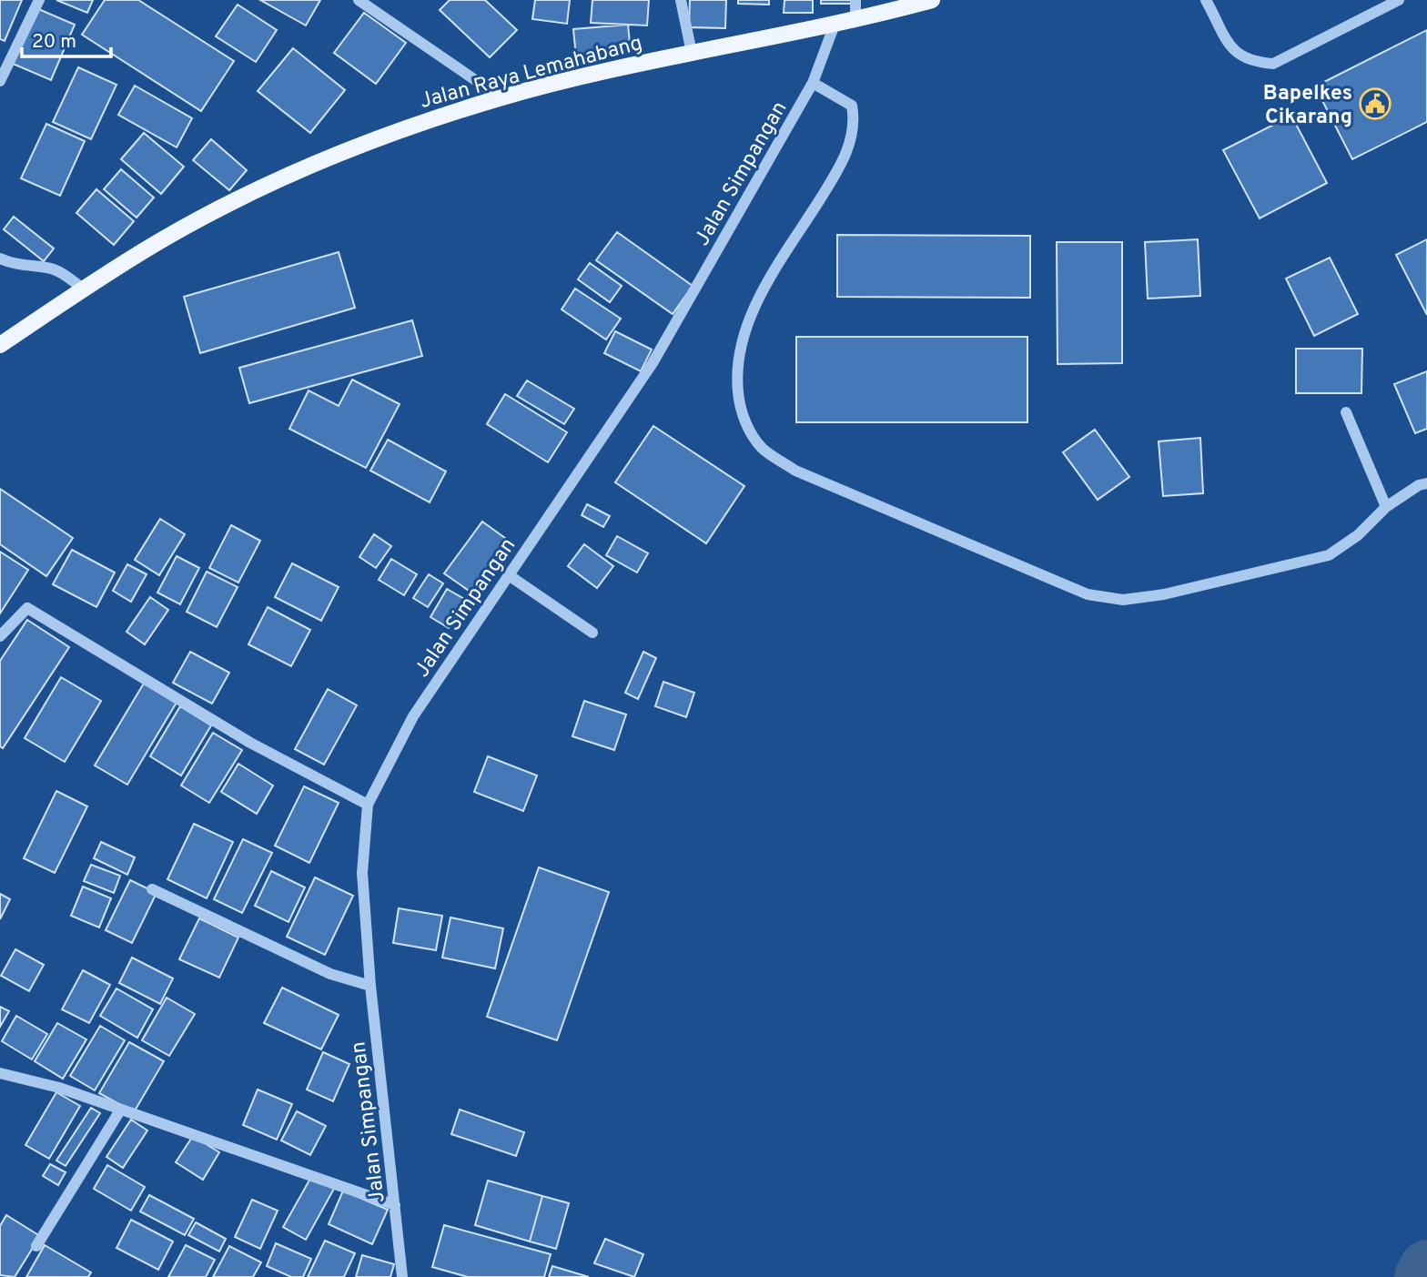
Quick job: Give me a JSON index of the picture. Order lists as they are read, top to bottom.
{
  "streets": {
    "main road": ["Jalan Raya Lemahabang"],
    "street": ["Jalan Simpangan"]
  },
  "crossings": [
    ["Jalan Raya Lemahabang", "Jalan Simpangan"]
  ],
  "places": {
    "public building": ["Bapelkes Cikarang"]
  },
  "scale_bar": "20 m"
}
